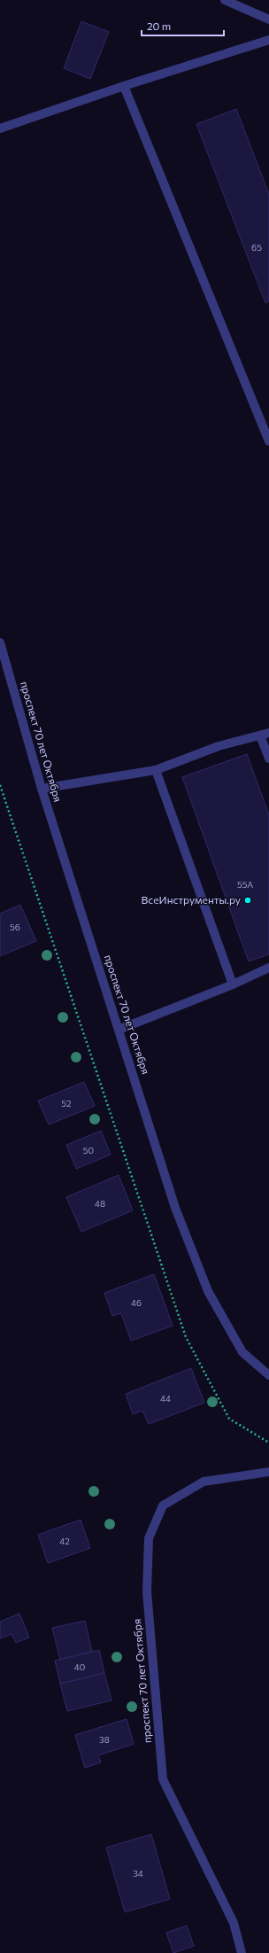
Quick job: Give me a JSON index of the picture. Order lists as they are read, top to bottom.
{
  "streets": {
    "street": ["проспект 70 лет Октября"]
  },
  "places": ["ВсеИнструменты.ру"],
  "house_numbers": [
    "65",
    "55А",
    "56",
    "52",
    "50",
    "48",
    "46",
    "44",
    "42",
    "40",
    "38",
    "34"
  ],
  "scale_bar": "20 m"
}
